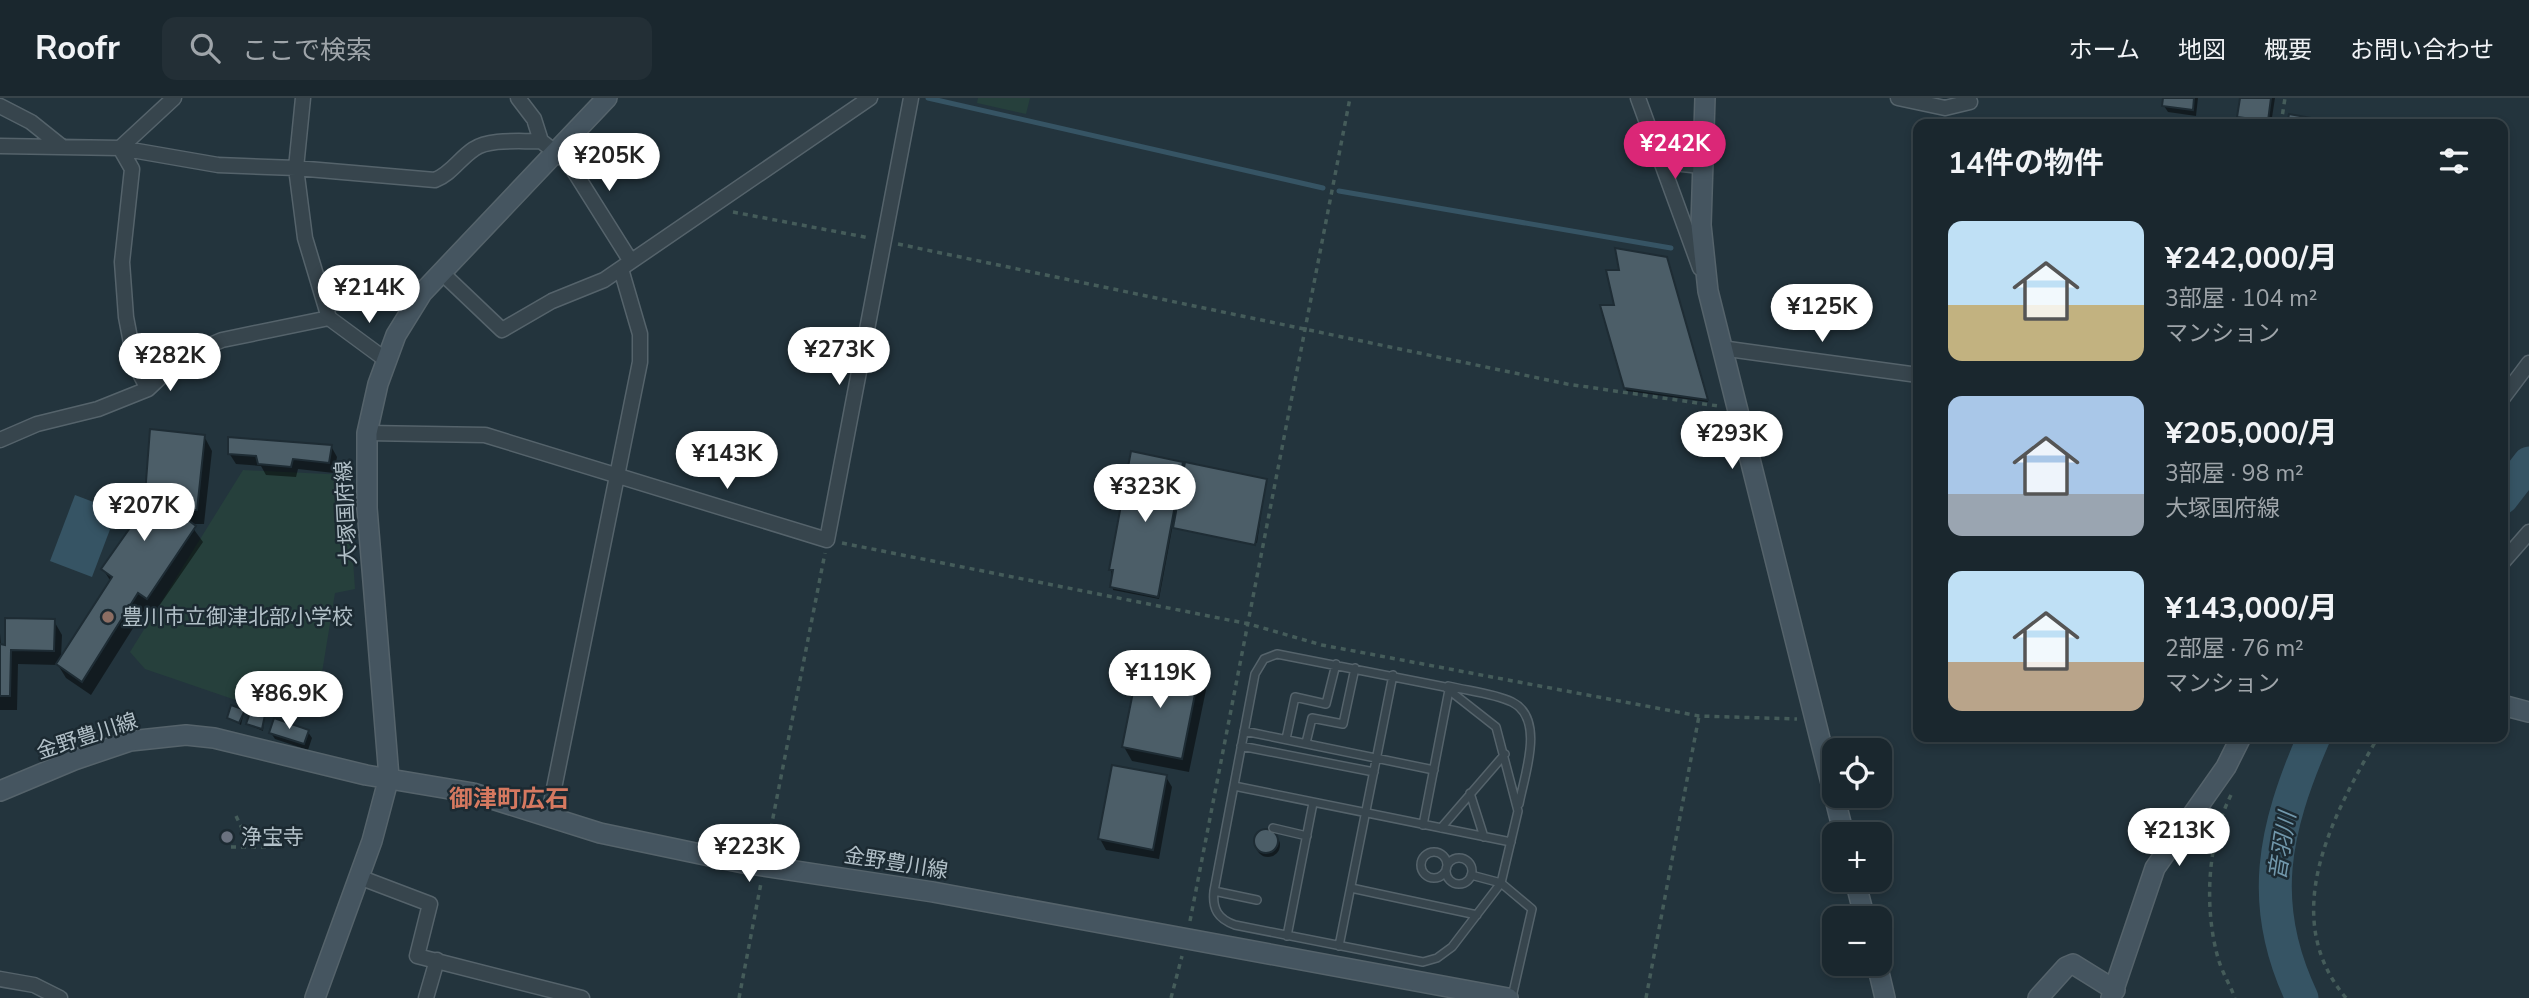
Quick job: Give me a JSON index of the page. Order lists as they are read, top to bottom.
{
  "streets": {
    "main road": ["大塚国府線", "金野豊川線"]
  },
  "crossings": [
    ["大塚国府線", "金野豊川線"]
  ],
  "districts": ["御津町広石"],
  "water": ["音羽川"],
  "places": ["豊川市立御津北部小学校", "浄宝寺"],
  "page": {
    "header": "Roofr",
    "search": "ここで検索",
    "nav": [
      "ホーム",
      "地図",
      "概要",
      "お問い合わせ"
    ],
    "heading": "14件の物件",
    "price": [
      "¥242K",
      "¥205K",
      "¥214K",
      "¥125K",
      "¥273K",
      "¥282K",
      "¥293K",
      "¥143K",
      "¥323K",
      "¥207K",
      "¥119K",
      "¥86.9K",
      "¥213K",
      "¥223K"
    ],
    "list": [
      {
        "name": "¥242,000/月",
        "note": "3部屋 · 104 m² · マンション"
      },
      {
        "name": "¥205,000/月",
        "note": "3部屋 · 98 m² · 大塚国府線"
      },
      {
        "name": "¥143,000/月",
        "note": "2部屋 · 76 m² · マンション"
      }
    ],
    "map_buttons": ["+", "−"]
  }
}
